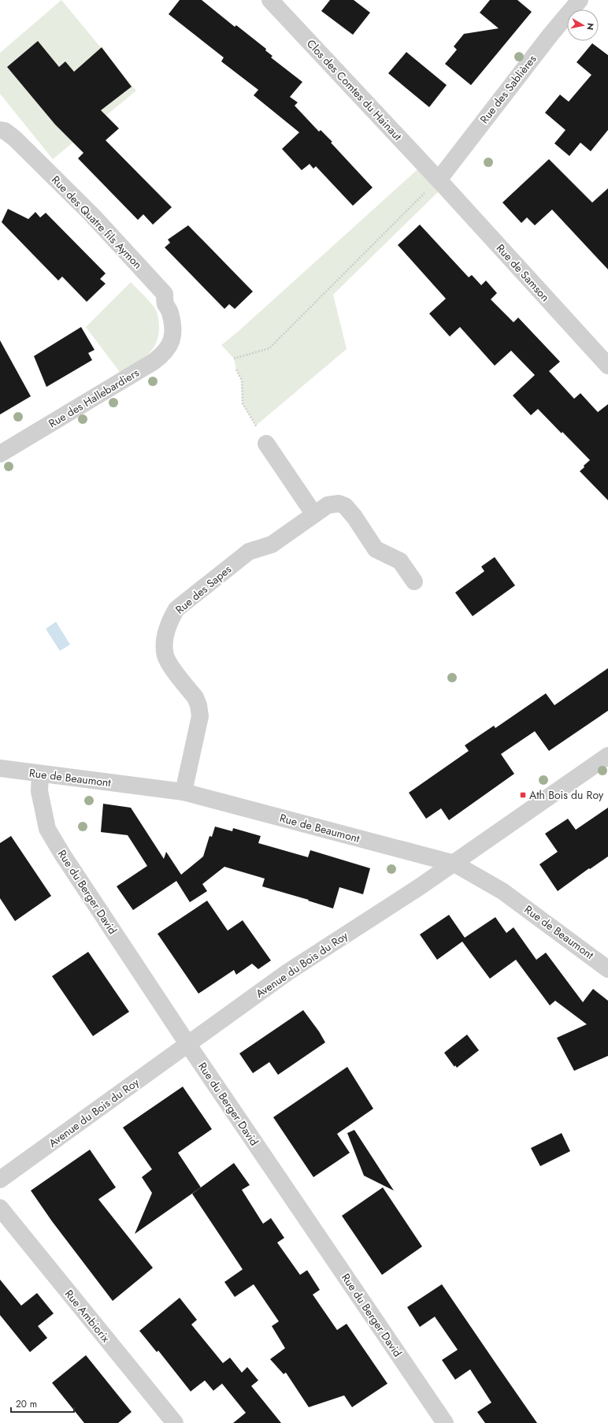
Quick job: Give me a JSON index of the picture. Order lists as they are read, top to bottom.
{
  "streets": {
    "street": [
      "Rue des Sablières",
      "Clos des Comtes du Hainaut",
      "Rue des Quatre fils Aymon",
      "Rue de Samson",
      "Rue des Hallebardiers",
      "Rue des Sapes",
      "Rue de Beaumont",
      "Rue du Berger David",
      "Avenue du Bois du Roy",
      "Rue Ambiorix"
    ]
  },
  "crossings": [
    ["Rue des Sablières", "Clos des Comtes du Hainaut"],
    ["Rue des Sablières", "Rue de Samson"],
    ["Clos des Comtes du Hainaut", "Rue de Samson"],
    ["Rue des Quatre fils Aymon", "Rue des Hallebardiers"],
    ["Rue des Sapes", "Rue de Beaumont"],
    ["Rue de Beaumont", "Rue du Berger David"],
    ["Rue de Beaumont", "Avenue du Bois du Roy"],
    ["Rue du Berger David", "Avenue du Bois du Roy"]
  ],
  "places": {
    "transit": ["Ath Bois du Roy"]
  },
  "scale_bar": "20 m",
  "north": "right"
}
